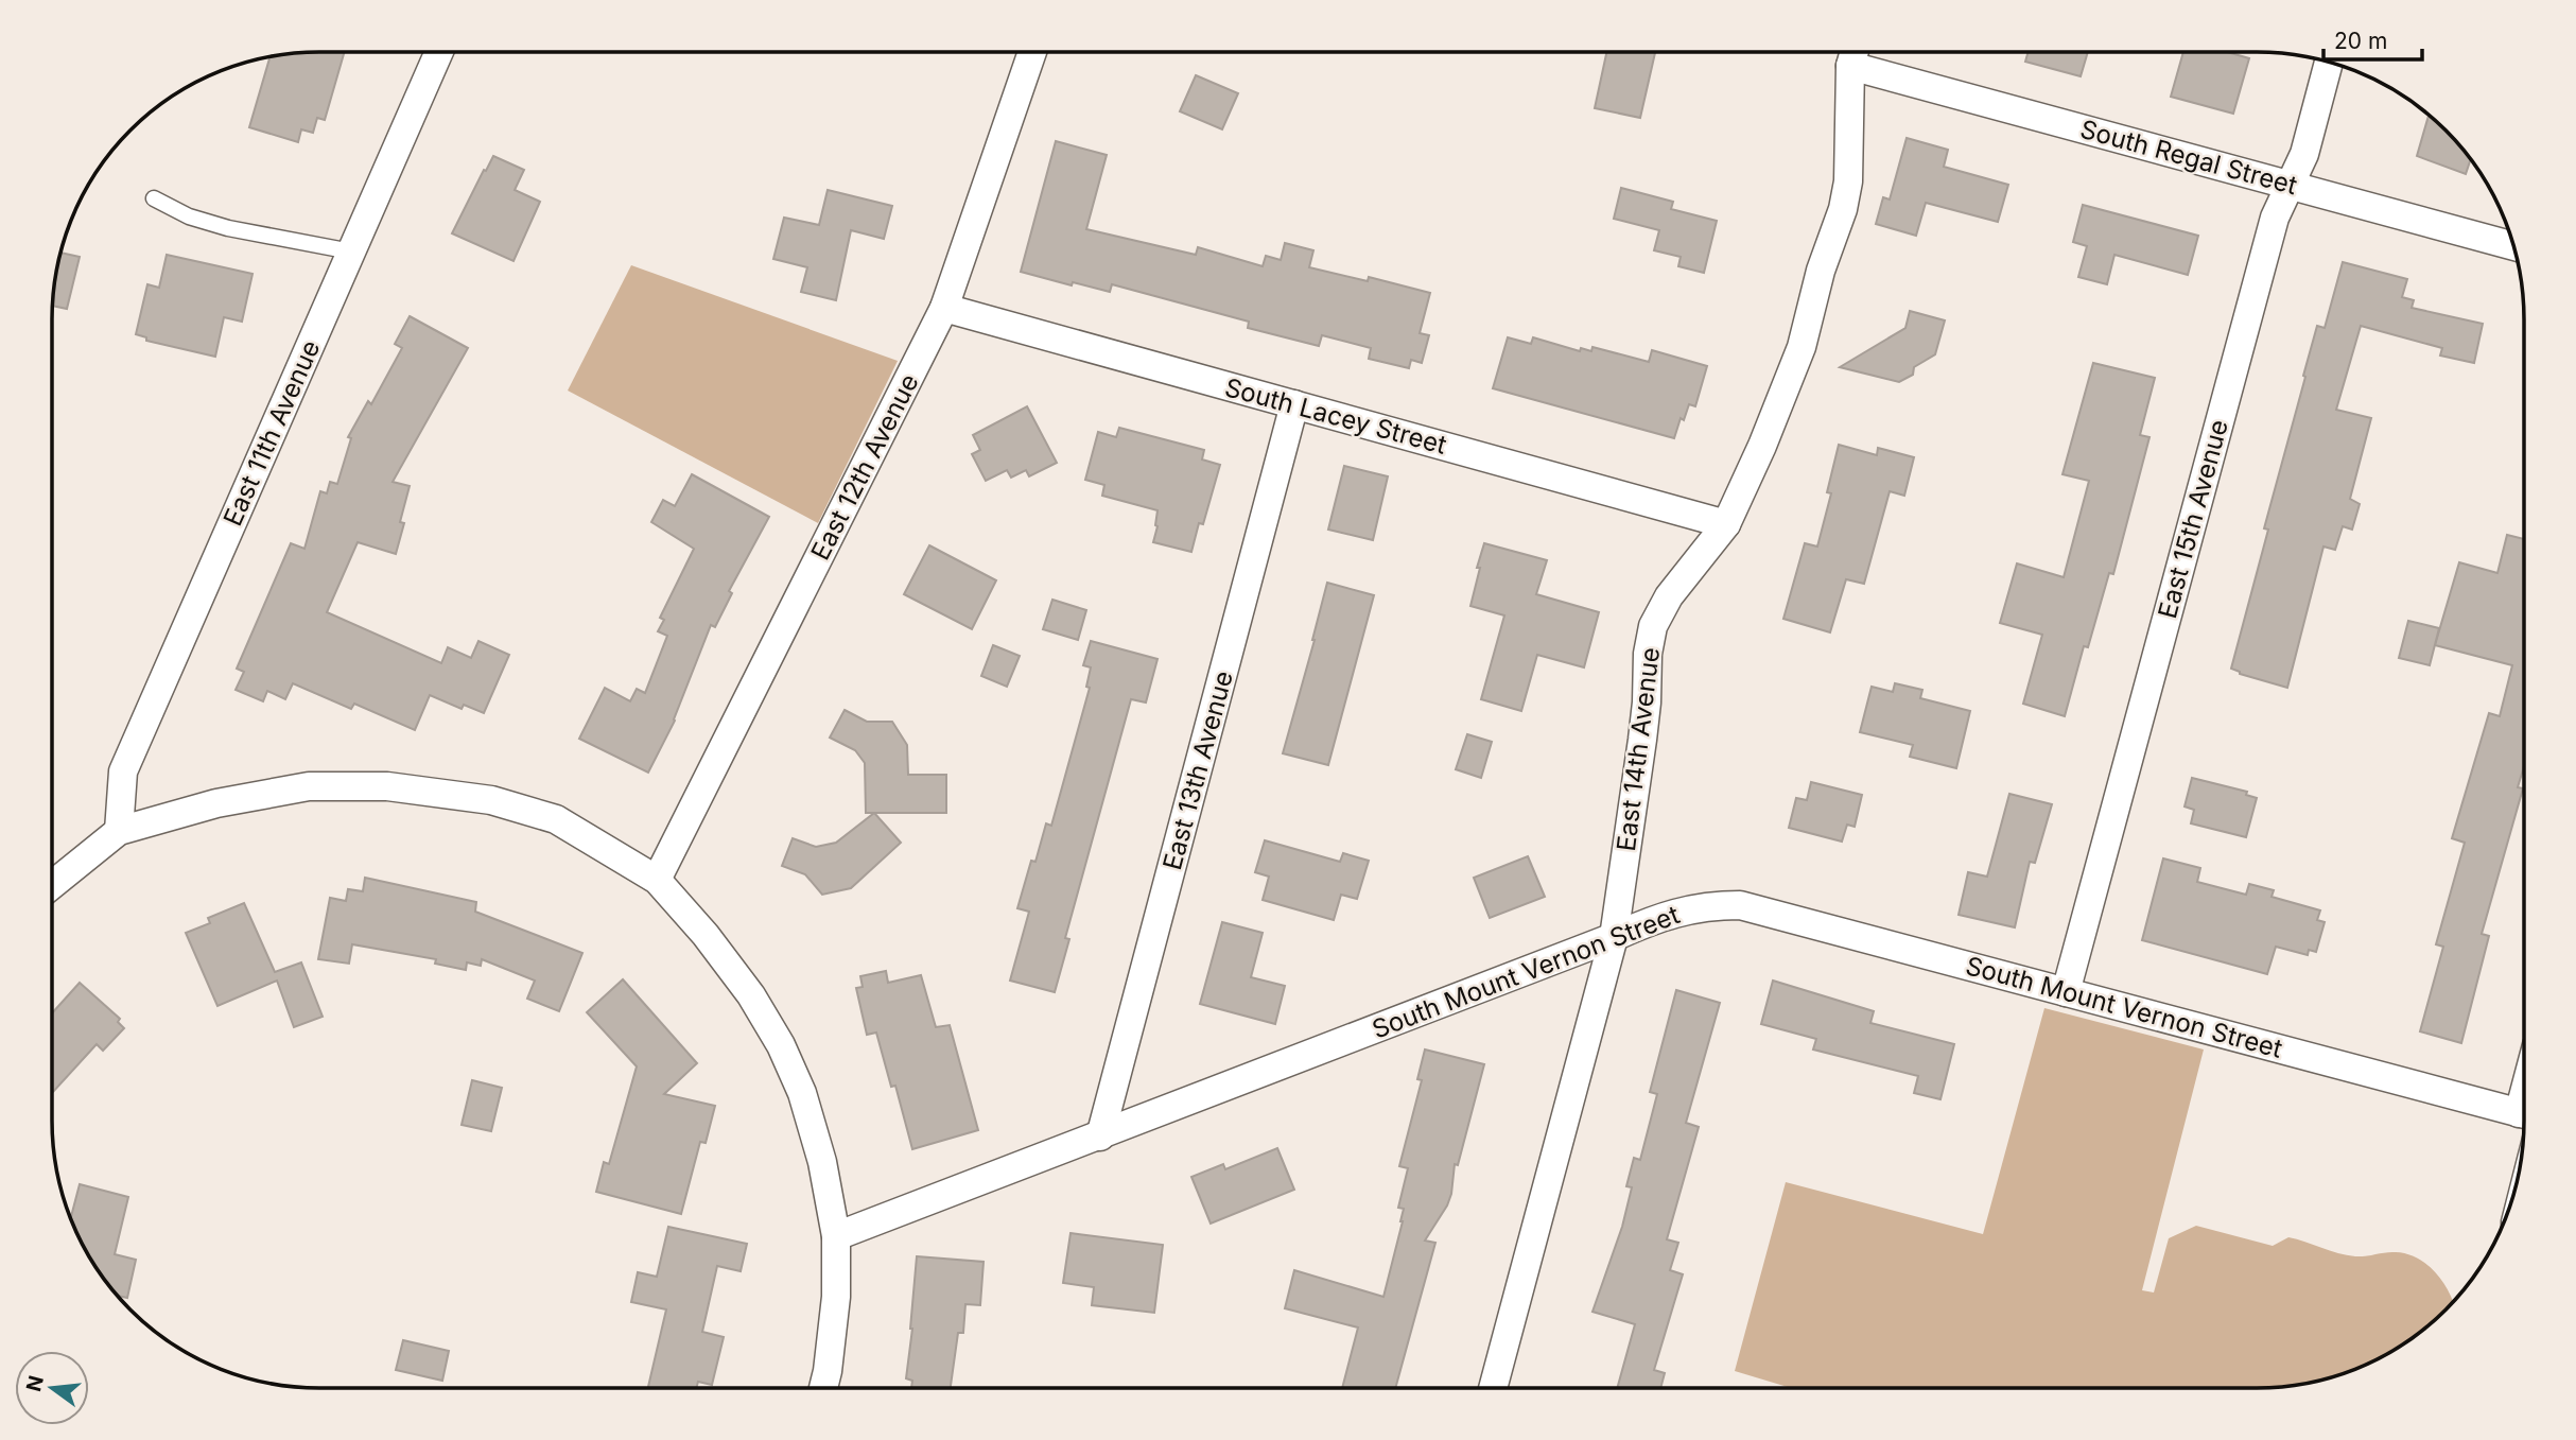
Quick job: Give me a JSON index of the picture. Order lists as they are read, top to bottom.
{
  "streets": {
    "street": [
      "South Regal Street",
      "South Lacey Street",
      "East 11th Avenue",
      "East 12th Avenue",
      "East 15th Avenue",
      "East 14th Avenue",
      "East 13th Avenue",
      "South Mount Vernon Street"
    ]
  },
  "crossings": [
    ["South Regal Street", "East 15th Avenue"],
    ["South Regal Street", "East 14th Avenue"],
    ["South Lacey Street", "East 12th Avenue"],
    ["South Lacey Street", "East 14th Avenue"],
    ["South Lacey Street", "East 13th Avenue"],
    ["East 15th Avenue", "South Mount Vernon Street"],
    ["East 14th Avenue", "South Mount Vernon Street"],
    ["East 13th Avenue", "South Mount Vernon Street"]
  ],
  "scale_bar": "20 m",
  "north": "left"
}
